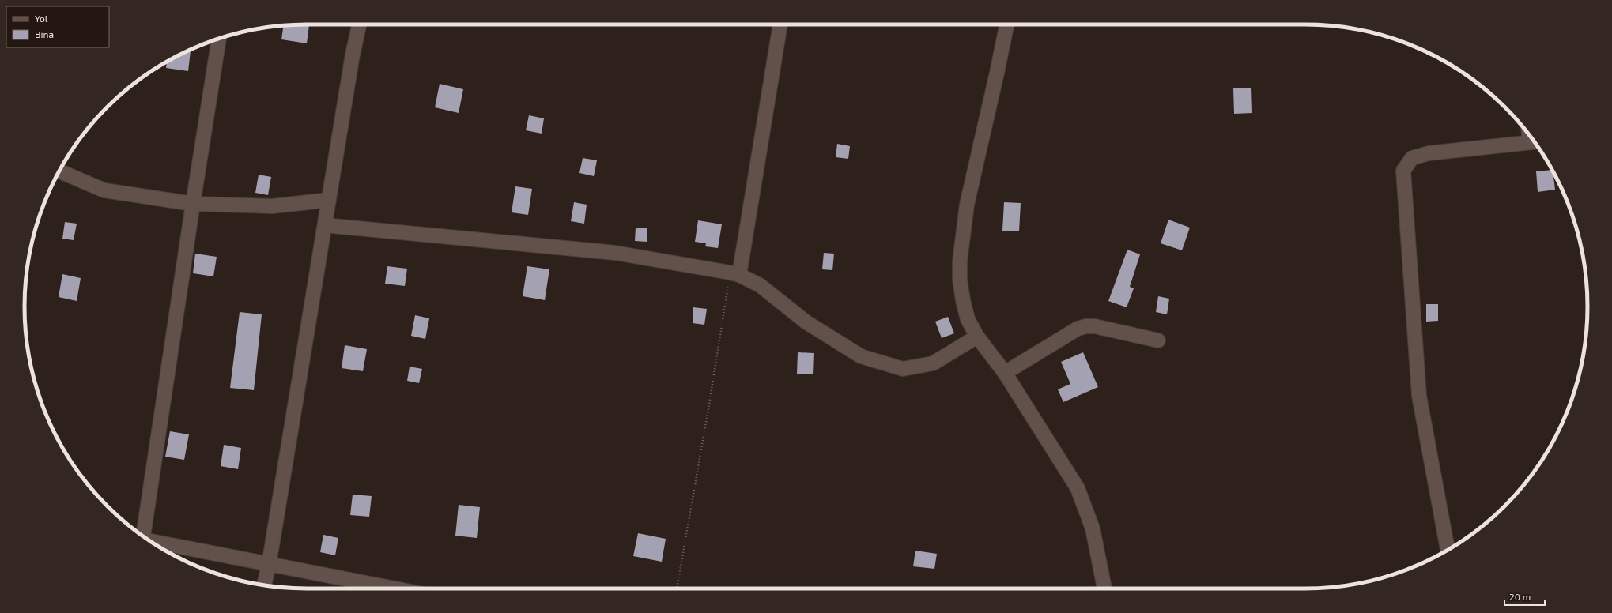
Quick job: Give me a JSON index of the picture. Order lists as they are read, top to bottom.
{
  "legend": ["Yol", "Bina"],
  "scale_bar": "20 m"
}
